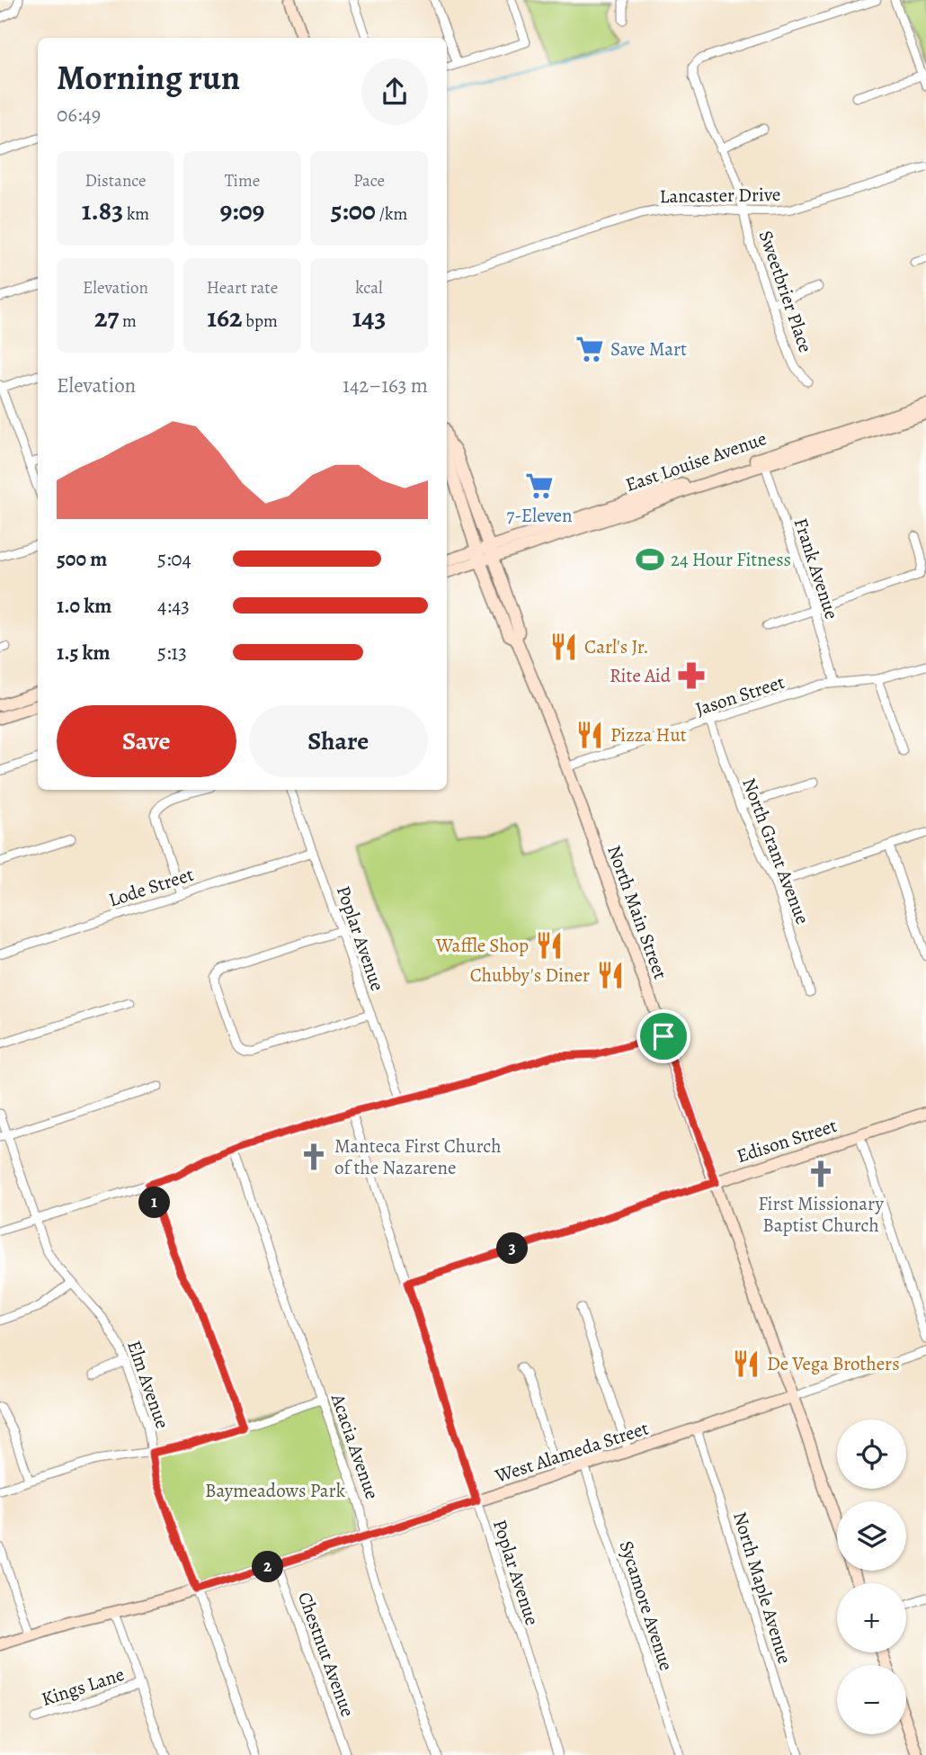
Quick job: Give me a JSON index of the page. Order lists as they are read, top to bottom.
{
  "streets": {
    "main road": [
      "East Louise Avenue",
      "North Main Street",
      "Edison Street",
      "West Alameda Street"
    ],
    "street": [
      "Lancaster Drive",
      "Sweetbrier Place",
      "Frank Avenue",
      "Jason Street",
      "North Grant Avenue",
      "Lode Street",
      "Poplar Avenue",
      "Elm Avenue",
      "Acacia Avenue",
      "North Maple Avenue",
      "Sycamore Avenue",
      "Chestnut Avenue",
      "Kings Lane"
    ]
  },
  "crossings": [
    ["Lancaster Drive", "Sweetbrier Place"],
    ["East Louise Avenue", "Frank Avenue"],
    ["East Louise Avenue", "North Main Street"],
    ["Frank Avenue", "Jason Street"],
    ["Jason Street", "North Grant Avenue"],
    ["Jason Street", "North Main Street"],
    ["Lode Street", "Poplar Avenue"],
    ["North Main Street", "Edison Street"],
    ["North Main Street", "West Alameda Street"],
    ["Poplar Avenue", "Edison Street"],
    ["Poplar Avenue", "West Alameda Street"],
    ["Elm Avenue", "West Alameda Street"],
    ["Acacia Avenue", "West Alameda Street"],
    ["West Alameda Street", "North Maple Avenue"],
    ["West Alameda Street", "Sycamore Avenue"],
    ["West Alameda Street", "Chestnut Avenue"]
  ],
  "parks": ["Baymeadows Park"],
  "places": {
    "supermarket": ["Save Mart", "7-Eleven"],
    "sports": ["24 Hour Fitness"],
    "restaurant": [
      "Carl's Jr.",
      "Pizza Hut",
      "Waffle Shop",
      "Chubby's Diner",
      "De Vega Brothers"
    ],
    "pharmacy": ["Rite Aid"],
    "church": ["Manteca First Church of the Nazarene", "First Missionary Baptist Church"]
  },
  "page": {
    "heading": ["Morning run", "06:49"],
    "stats": [
      ["Distance", "1.83 km"],
      ["Time", "9:09"],
      ["Pace", "5:00 /km"],
      ["Elevation", "27 m"],
      ["Heart rate", "162 bpm"],
      ["kcal", "143"]
    ],
    "chart": ["Elevation", "142–163 m"],
    "list": [
      {
        "name": "500 m",
        "note": "5:04"
      },
      {
        "name": "1.0 km",
        "note": "4:43"
      },
      {
        "name": "1.5 km",
        "note": "5:13"
      }
    ],
    "buttons": ["Save", "Share"],
    "pins": ["1", "3", "2"],
    "map_buttons": ["+", "−"]
  }
}
